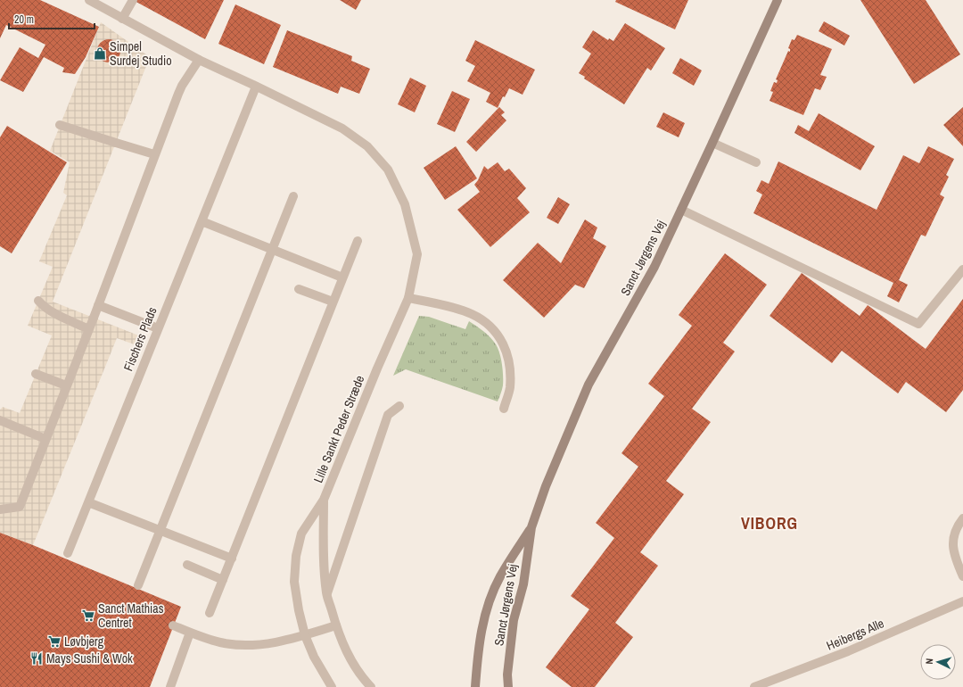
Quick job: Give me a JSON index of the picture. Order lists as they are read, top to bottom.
{
  "streets": {
    "street": [
      "Sanct Jørgens Vej",
      "Fischers Plads",
      "Lille Sankt Peder Stræde",
      "Heibergs Alle"
    ]
  },
  "crossings": [
    ["Fischers Plads", "Lille Sankt Peder Stræde"]
  ],
  "districts": ["VIBORG"],
  "places": {
    "shop": ["Simpel Surdej Studio"],
    "supermarket": ["Sanct Mathias Centret", "Løvbjerg"],
    "restaurant": ["Mays Sushi & Wok"]
  },
  "scale_bar": "20 m",
  "north": "left"
}
